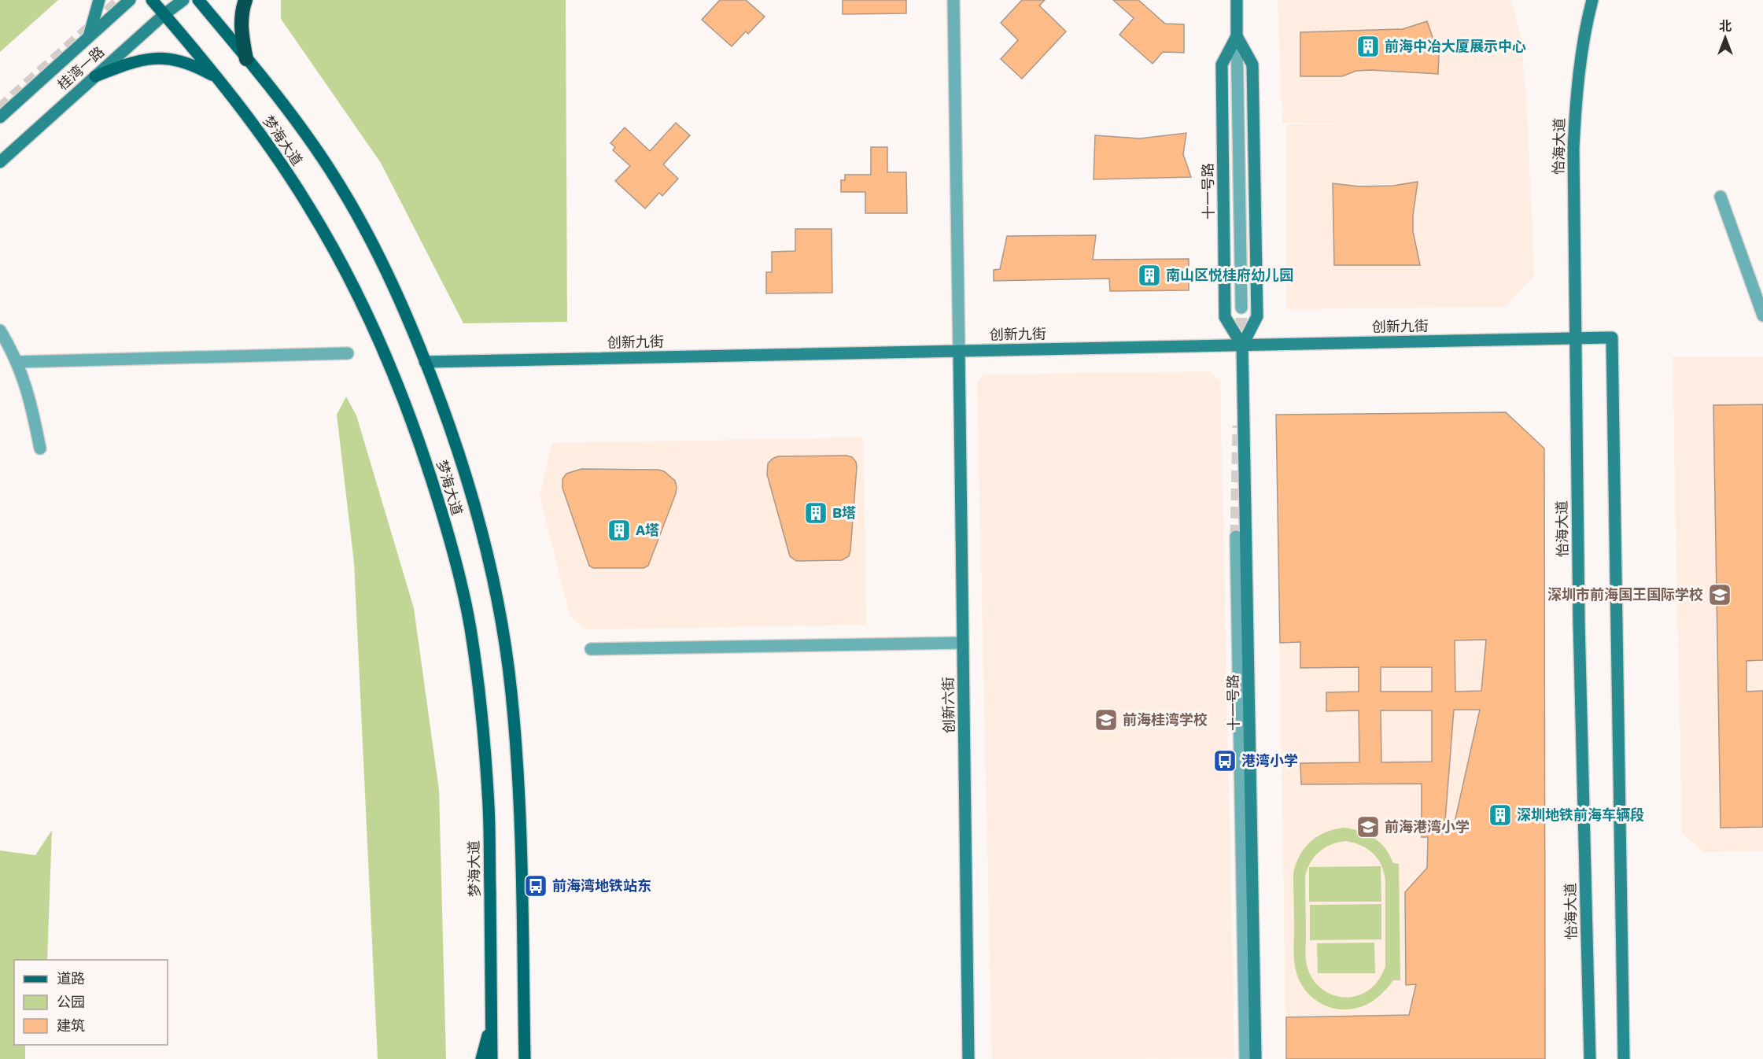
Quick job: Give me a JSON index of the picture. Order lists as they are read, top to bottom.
{
  "streets": {
    "main road": ["梦海大道"],
    "street": [
      "桂湾一路",
      "怡海大道",
      "十一号路",
      "创新九街",
      "创新六街"
    ]
  },
  "crossings": [
    ["桂湾一路", "梦海大道"],
    ["梦海大道", "创新九街"],
    ["怡海大道", "创新九街"],
    ["十一号路", "创新九街"],
    ["创新九街", "创新六街"]
  ],
  "places": {
    "building": [
      "前海中冶大厦展示中心",
      "南山区悦桂府幼儿园",
      "B塔",
      "A塔",
      "深圳地铁前海车辆段"
    ],
    "school or university": ["深圳市前海国王国际学校", "前海桂湾学校", "前海港湾小学"],
    "bus stop": ["港湾小学", "前海湾地铁站东"]
  },
  "legend": ["道路", "公园", "建筑"],
  "north": "top"
}
